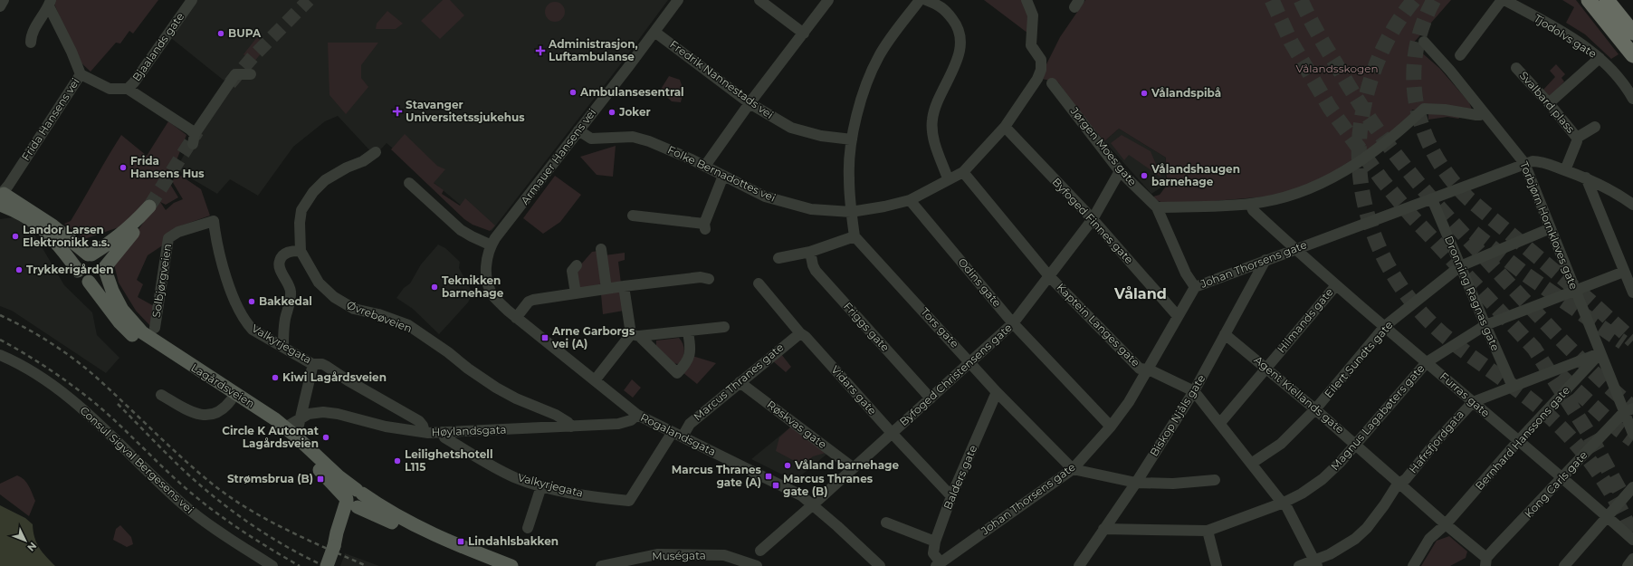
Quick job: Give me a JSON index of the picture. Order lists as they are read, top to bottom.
{
  "streets": {
    "main road": ["Lagårdsveien"],
    "street": [
      "Tjodolvs gate",
      "Bjaalands gate",
      "Fredrik Nannestads vei",
      "Svalbard plass",
      "Frida Hansens vei",
      "Jørgen Moes gate",
      "Armauer Hansens vei",
      "Folke Bernadottes vei",
      "Byfoged Finnes gate",
      "Torbjørn Hornkloves gate",
      "Johan Thorsens gate",
      "Solbjørgveien",
      "Odins gate",
      "Dronning Ragnas gate",
      "Øvrebøveien",
      "Hilmands gate",
      "Kaptein Langes gate",
      "Friggs gate",
      "Tors gate",
      "Valkyrjegata",
      "Eilert Sundts gate",
      "Byfoged Christensens gate",
      "Marcus Thranes gate",
      "Vidars gate",
      "Agent Kiellands gate",
      "Furras gate",
      "Biskop Njåls gate",
      "Magnus Lagabøters gate",
      "Røskvas gate",
      "Høylandsgata",
      "Rogalandsgata",
      "Bernhard Hanssons gate",
      "Hafrsfjordgata",
      "Consul Sigval Bergesens vei",
      "Balders gate",
      "Kong Carls gate",
      "Muségata"
    ]
  },
  "crossings": [
    ["Bjaalands gate", "Frida Hansens vei"],
    ["Fredrik Nannestads vei", "Armauer Hansens vei"],
    ["Svalbard plass", "Johan Thorsens gate"],
    ["Jørgen Moes gate", "Johan Thorsens gate"],
    ["Jørgen Moes gate", "Byfoged Christensens gate"],
    ["Armauer Hansens vei", "Folke Bernadottes vei"],
    ["Armauer Hansens vei", "Rogalandsgata"],
    ["Folke Bernadottes vei", "Byfoged Finnes gate"],
    ["Folke Bernadottes vei", "Odins gate"],
    ["Folke Bernadottes vei", "Kaptein Langes gate"],
    ["Byfoged Finnes gate", "Johan Thorsens gate"],
    ["Byfoged Finnes gate", "Byfoged Christensens gate"],
    ["Torbjørn Hornkloves gate", "Johan Thorsens gate"],
    ["Torbjørn Hornkloves gate", "Eilert Sundts gate"],
    ["Torbjørn Hornkloves gate", "Magnus Lagabøters gate"],
    ["Torbjørn Hornkloves gate", "Bernhard Hanssons gate"],
    ["Torbjørn Hornkloves gate", "Hafrsfjordgata"],
    ["Torbjørn Hornkloves gate", "Kong Carls gate"],
    ["Johan Thorsens gate", "Odins gate"],
    ["Johan Thorsens gate", "Dronning Ragnas gate"],
    ["Johan Thorsens gate", "Kaptein Langes gate"],
    ["Johan Thorsens gate", "Tors gate"],
    ["Johan Thorsens gate", "Furras gate"],
    ["Johan Thorsens gate", "Biskop Njåls gate"],
    ["Johan Thorsens gate", "Balders gate"],
    ["Solbjørgveien", "Valkyrjegata"],
    ["Odins gate", "Byfoged Christensens gate"],
    ["Dronning Ragnas gate", "Eilert Sundts gate"],
    ["Dronning Ragnas gate", "Magnus Lagabøters gate"],
    ["Dronning Ragnas gate", "Hafrsfjordgata"],
    ["Øvrebøveien", "Høylandsgata"],
    ["Hilmands gate", "Kaptein Langes gate"],
    ["Hilmands gate", "Agent Kiellands gate"],
    ["Hilmands gate", "Furras gate"],
    ["Kaptein Langes gate", "Eilert Sundts gate"],
    ["Kaptein Langes gate", "Byfoged Christensens gate"],
    ["Kaptein Langes gate", "Biskop Njåls gate"],
    ["Kaptein Langes gate", "Magnus Lagabøters gate"],
    ["Kaptein Langes gate", "Hafrsfjordgata"],
    ["Friggs gate", "Byfoged Christensens gate"],
    ["Tors gate", "Byfoged Christensens gate"],
    ["Tors gate", "Balders gate"],
    ["Valkyrjegata", "Marcus Thranes gate"],
    ["Valkyrjegata", "Høylandsgata"],
    ["Eilert Sundts gate", "Agent Kiellands gate"],
    ["Eilert Sundts gate", "Furras gate"],
    ["Byfoged Christensens gate", "Vidars gate"],
    ["Byfoged Christensens gate", "Røskvas gate"],
    ["Byfoged Christensens gate", "Rogalandsgata"],
    ["Marcus Thranes gate", "Vidars gate"],
    ["Marcus Thranes gate", "Røskvas gate"],
    ["Marcus Thranes gate", "Rogalandsgata"],
    ["Lagårdsveien", "Høylandsgata"],
    ["Vidars gate", "Balders gate"],
    ["Agent Kiellands gate", "Biskop Njåls gate"],
    ["Agent Kiellands gate", "Magnus Lagabøters gate"],
    ["Agent Kiellands gate", "Bernhard Hanssons gate"],
    ["Agent Kiellands gate", "Hafrsfjordgata"],
    ["Agent Kiellands gate", "Kong Carls gate"],
    ["Furras gate", "Magnus Lagabøters gate"],
    ["Furras gate", "Bernhard Hanssons gate"],
    ["Furras gate", "Hafrsfjordgata"],
    ["Furras gate", "Kong Carls gate"],
    ["Biskop Njåls gate", "Magnus Lagabøters gate"],
    ["Høylandsgata", "Rogalandsgata"],
    ["Bernhard Hanssons gate", "Hafrsfjordgata"]
  ],
  "districts": ["Våland"],
  "parks": ["Vålandsskogen"],
  "places": {
    "other": [
      "BUPA",
      "Ambulansesentral",
      "Vålandspibå",
      "Joker",
      "Frida Hansens Hus",
      "Vålandshaugen barnehage",
      "Landor Larsen Elektronikk a.s.",
      "Trykkerigården",
      "Teknikken barnehage",
      "Bakkedal",
      "Kiwi Lagårdsveien",
      "Circle K Automat Lagårdsveien",
      "Leilighetshotell L115",
      "Våland barnehage"
    ],
    "health": ["Administrasjon, Luftambulanse", "Stavanger Universitetssjukehus"],
    "transit": [
      "Arne Garborgs vei (A)",
      "Marcus Thranes gate (A)",
      "Strømsbrua (B)",
      "Marcus Thranes gate (B)",
      "Lindahlsbakken"
    ]
  },
  "north": "bottom right"
}
